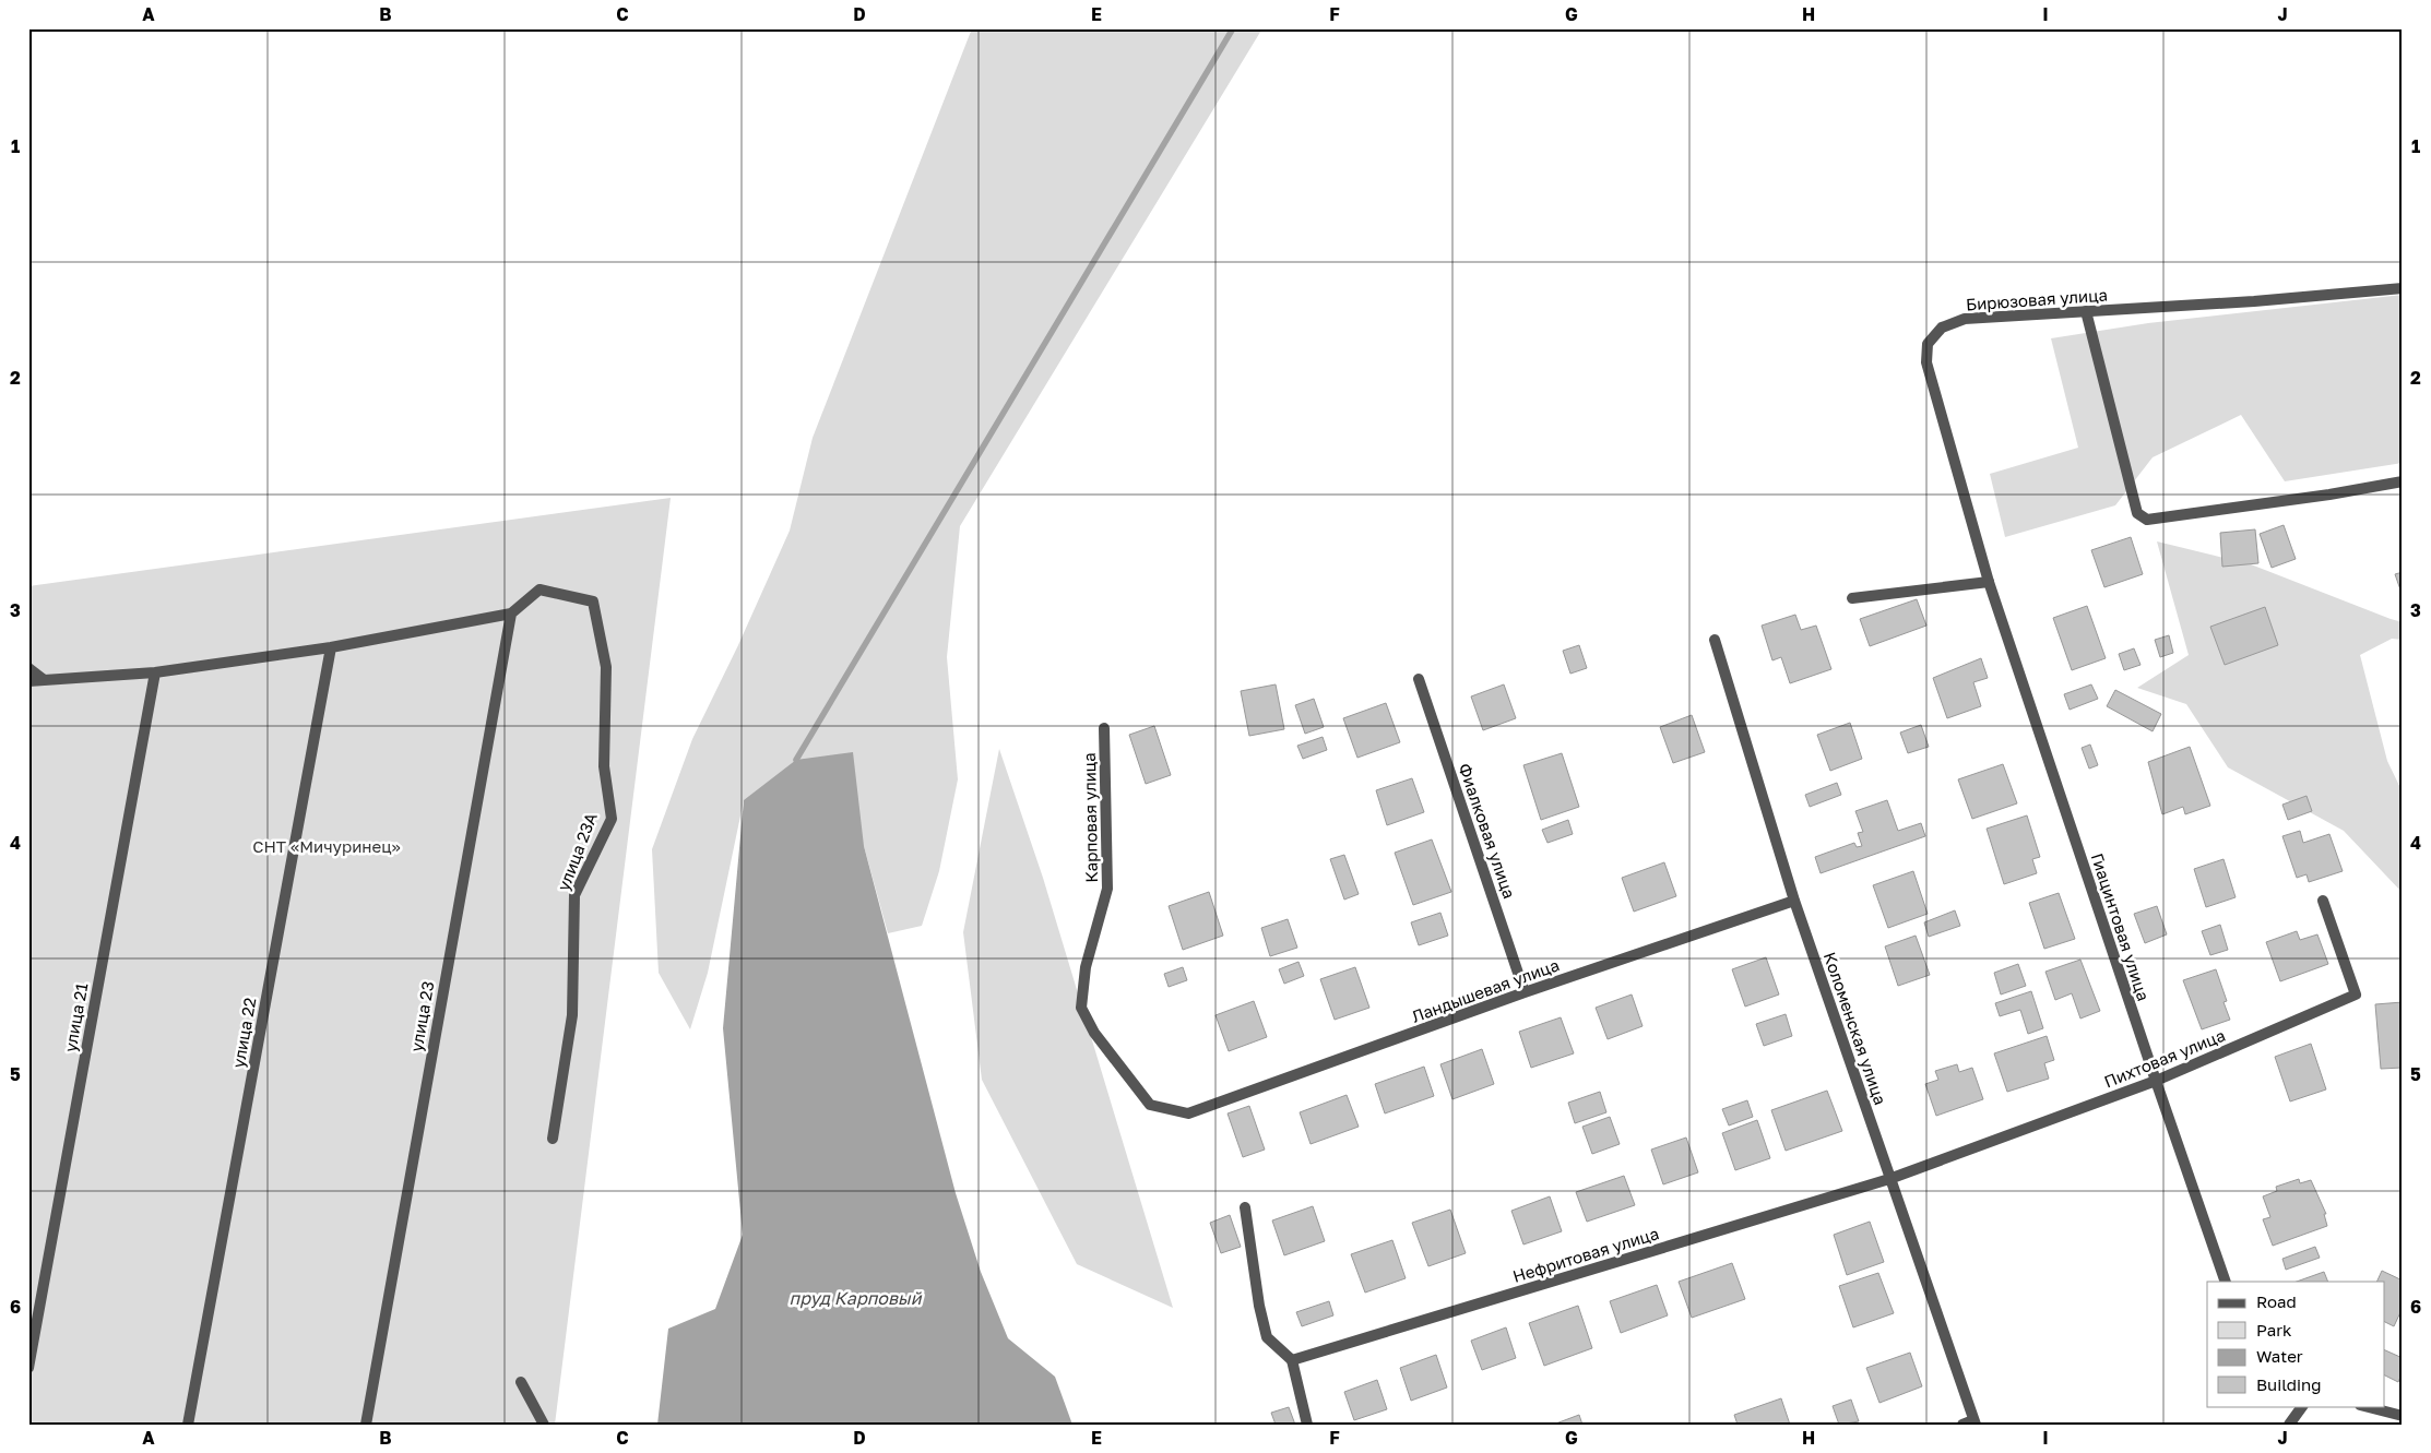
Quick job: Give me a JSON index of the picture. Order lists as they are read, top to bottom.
{
  "streets": {
    "street": [
      "Бирюзовая улица",
      "Карповая улица",
      "Фиалковая улица",
      "улица 23А",
      "Гиацинтовая улица",
      "Ландышевая улица",
      "улица 23",
      "улица 21",
      "Коломенская улица",
      "улица 22",
      "Пихтовая улица",
      "Нефритовая улица"
    ]
  },
  "crossings": [
    ["Бирюзовая улица", "Гиацинтовая улица"],
    ["Карповая улица", "Ландышевая улица"],
    ["Фиалковая улица", "Ландышевая улица"],
    ["улица 23А", "улица 23"],
    ["Гиацинтовая улица", "Пихтовая улица"],
    ["Ландышевая улица", "Коломенская улица"],
    ["Коломенская улица", "Пихтовая улица"],
    ["Коломенская улица", "Нефритовая улица"],
    ["Пихтовая улица", "Нефритовая улица"]
  ],
  "water": ["пруд Карповый"],
  "parks": ["СНТ «Мичуринец»"],
  "legend": [
    "Road",
    "Park",
    "Water",
    "Building"
  ],
  "grid": {
    "columns": [
      "A",
      "B",
      "C",
      "D",
      "E",
      "F",
      "G",
      "H",
      "I",
      "J"
    ],
    "rows": [
      "1",
      "2",
      "3",
      "4",
      "5",
      "6"
    ]
  }
}
